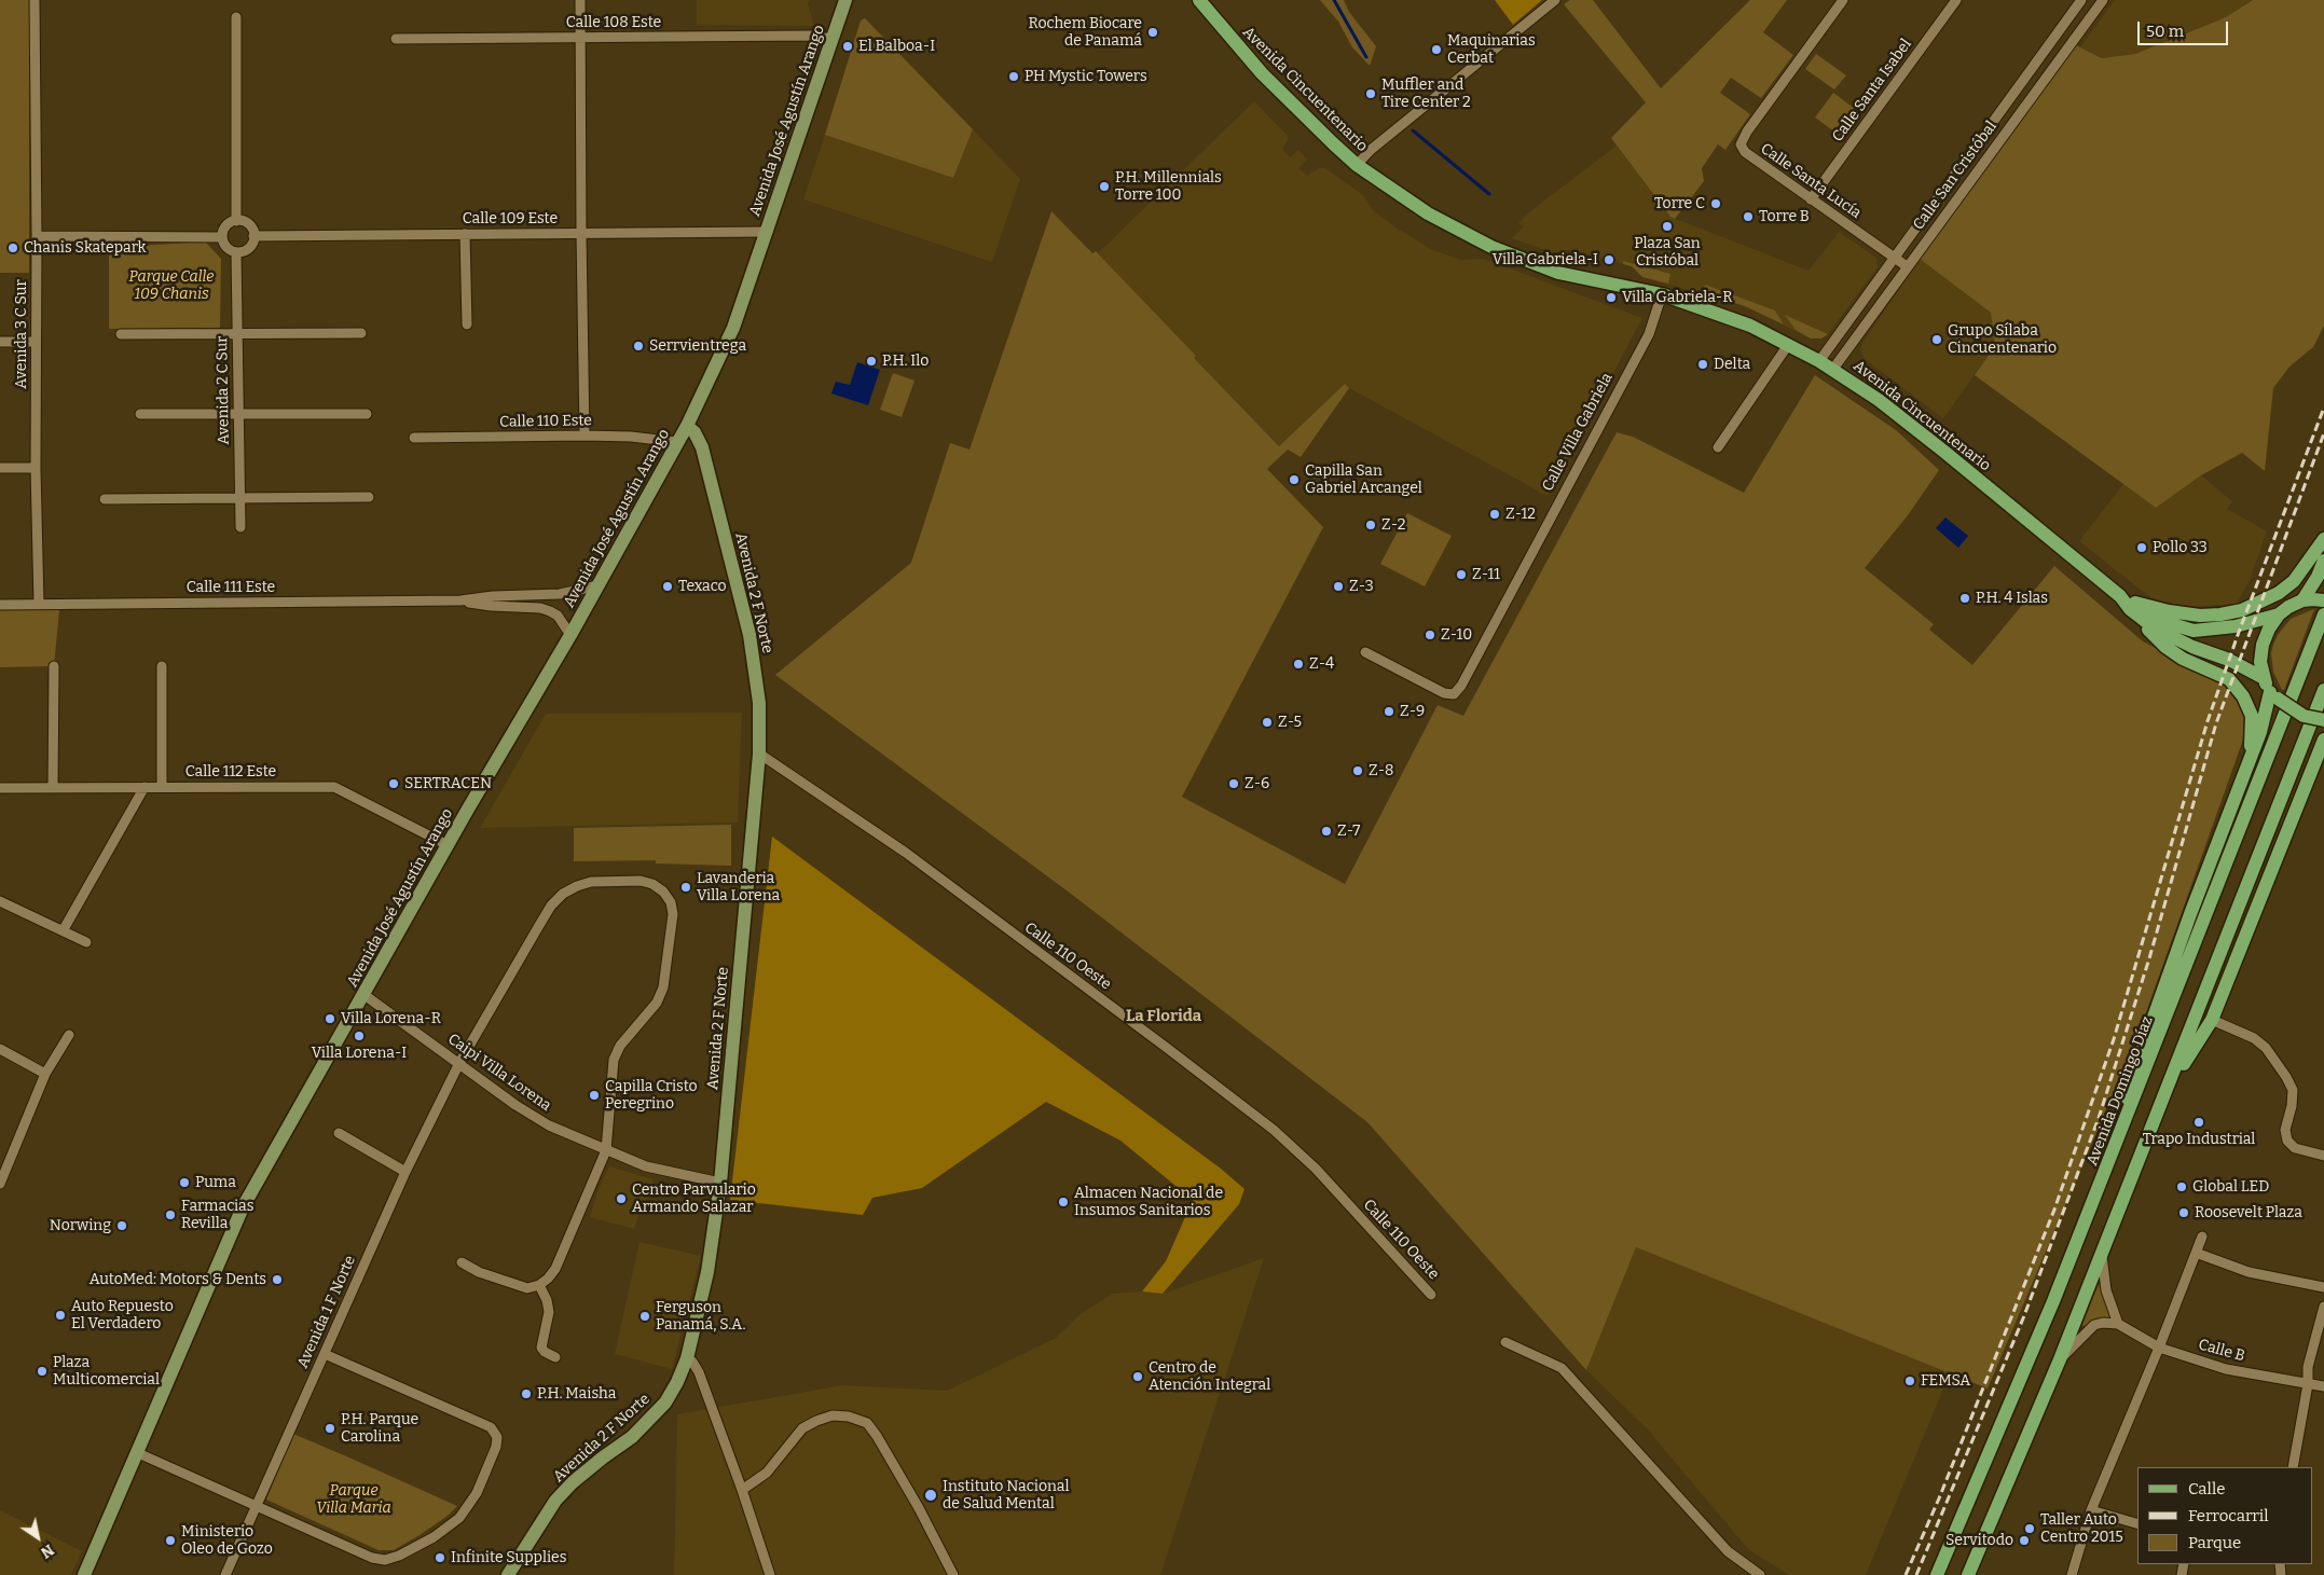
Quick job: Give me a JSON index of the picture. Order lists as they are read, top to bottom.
{
  "streets": {
    "main road": [
      "Avenida Cincuentenario",
      "Avenida José Agustín Arango",
      "Avenida 2 F Norte",
      "Avenida Domingo Díaz"
    ],
    "street": [
      "Calle 108 Este",
      "Calle Santa Isabel",
      "Calle San Cristóbal",
      "Calle Santa Lucía",
      "Calle 109 Este",
      "Avenida 3 C Sur",
      "Avenida 2 C Sur",
      "Calle 110 Este",
      "Calle Villa Gabriela",
      "Calle 111 Este",
      "Calle 112 Este",
      "Calle 110 Oeste",
      "Caipi Villa Lorena",
      "Avenida 1 F Norte",
      "Calle B"
    ]
  },
  "crossings": [
    ["Calle 108 Este", "Avenida José Agustín Arango"],
    ["Avenida Cincuentenario", "Calle San Cristóbal"],
    ["Avenida Cincuentenario", "Calle Villa Gabriela"],
    ["Calle Santa Isabel", "Calle Santa Lucía"],
    ["Avenida José Agustín Arango", "Calle 109 Este"],
    ["Avenida José Agustín Arango", "Calle 110 Este"],
    ["Avenida José Agustín Arango", "Calle 111 Este"],
    ["Avenida José Agustín Arango", "Avenida 2 F Norte"],
    ["Avenida José Agustín Arango", "Calle 112 Este"],
    ["Avenida José Agustín Arango", "Caipi Villa Lorena"],
    ["Calle San Cristóbal", "Calle Santa Lucía"],
    ["Calle 109 Este", "Avenida 2 C Sur"],
    ["Avenida 3 C Sur", "Calle 111 Este"],
    ["Avenida 2 F Norte", "Calle 110 Oeste"],
    ["Avenida 2 F Norte", "Caipi Villa Lorena"],
    ["Caipi Villa Lorena", "Avenida 1 F Norte"]
  ],
  "districts": ["La Florida"],
  "parks": ["Parque Calle 109 Chanis", "Parque Villa Maria"],
  "places": [
    "Rochem Biocare de Panamá",
    "El Balboa-I",
    "Maquinarias Cerbat",
    "PH Mystic Towers",
    "Muffler and Tire Center 2",
    "P.H. Millennials Torre 100",
    "Torre C",
    "Torre B",
    "Plaza San Cristóbal",
    "Chanis Skatepark",
    "Villa Gabriela-I",
    "Villa Gabriela-R",
    "Grupo Sílaba Cincuentenario",
    "Serrvientrega",
    "P.H. Ilo",
    "Delta",
    "Capilla San Gabriel Arcangel",
    "Z-12",
    "Z-2",
    "Pollo 33",
    "Z-11",
    "Texaco",
    "Z-3",
    "P.H. 4 Islas",
    "Z-10",
    "Z-4",
    "Z-9",
    "Z-5",
    "Z-8",
    "SERTRACEN",
    "Z-6",
    "Z-7",
    "Lavanderia Villa Lorena",
    "Villa Lorena-R",
    "Villa Lorena-I",
    "Capilla Cristo Peregrino",
    "Trapo Industrial",
    "Puma",
    "Global LED",
    "Centro Parvulario Armando Salazar",
    "Almacen Nacional de Insumos Sanitarios",
    "Roosevelt Plaza",
    "Farmacias Revilla",
    "Norwing",
    "AutoMed: Motors & Dents",
    "Auto Repuesto El Verdadero",
    "Ferguson Panamá, S.A.",
    "Plaza Multicomercial",
    "Centro de Atención Integral",
    "FEMSA",
    "P.H. Maisha",
    "P.H. Parque Carolina",
    "Instituto Nacional de Salud Mental",
    "Taller Auto Centro 2015",
    "Ministerio Oleo de Gozo",
    "Servitodo",
    "Infinite Supplies"
  ],
  "legend": ["Calle", "Ferrocarril", "Parque"],
  "scale_bar": "50 m",
  "north": "bottom right"
}
